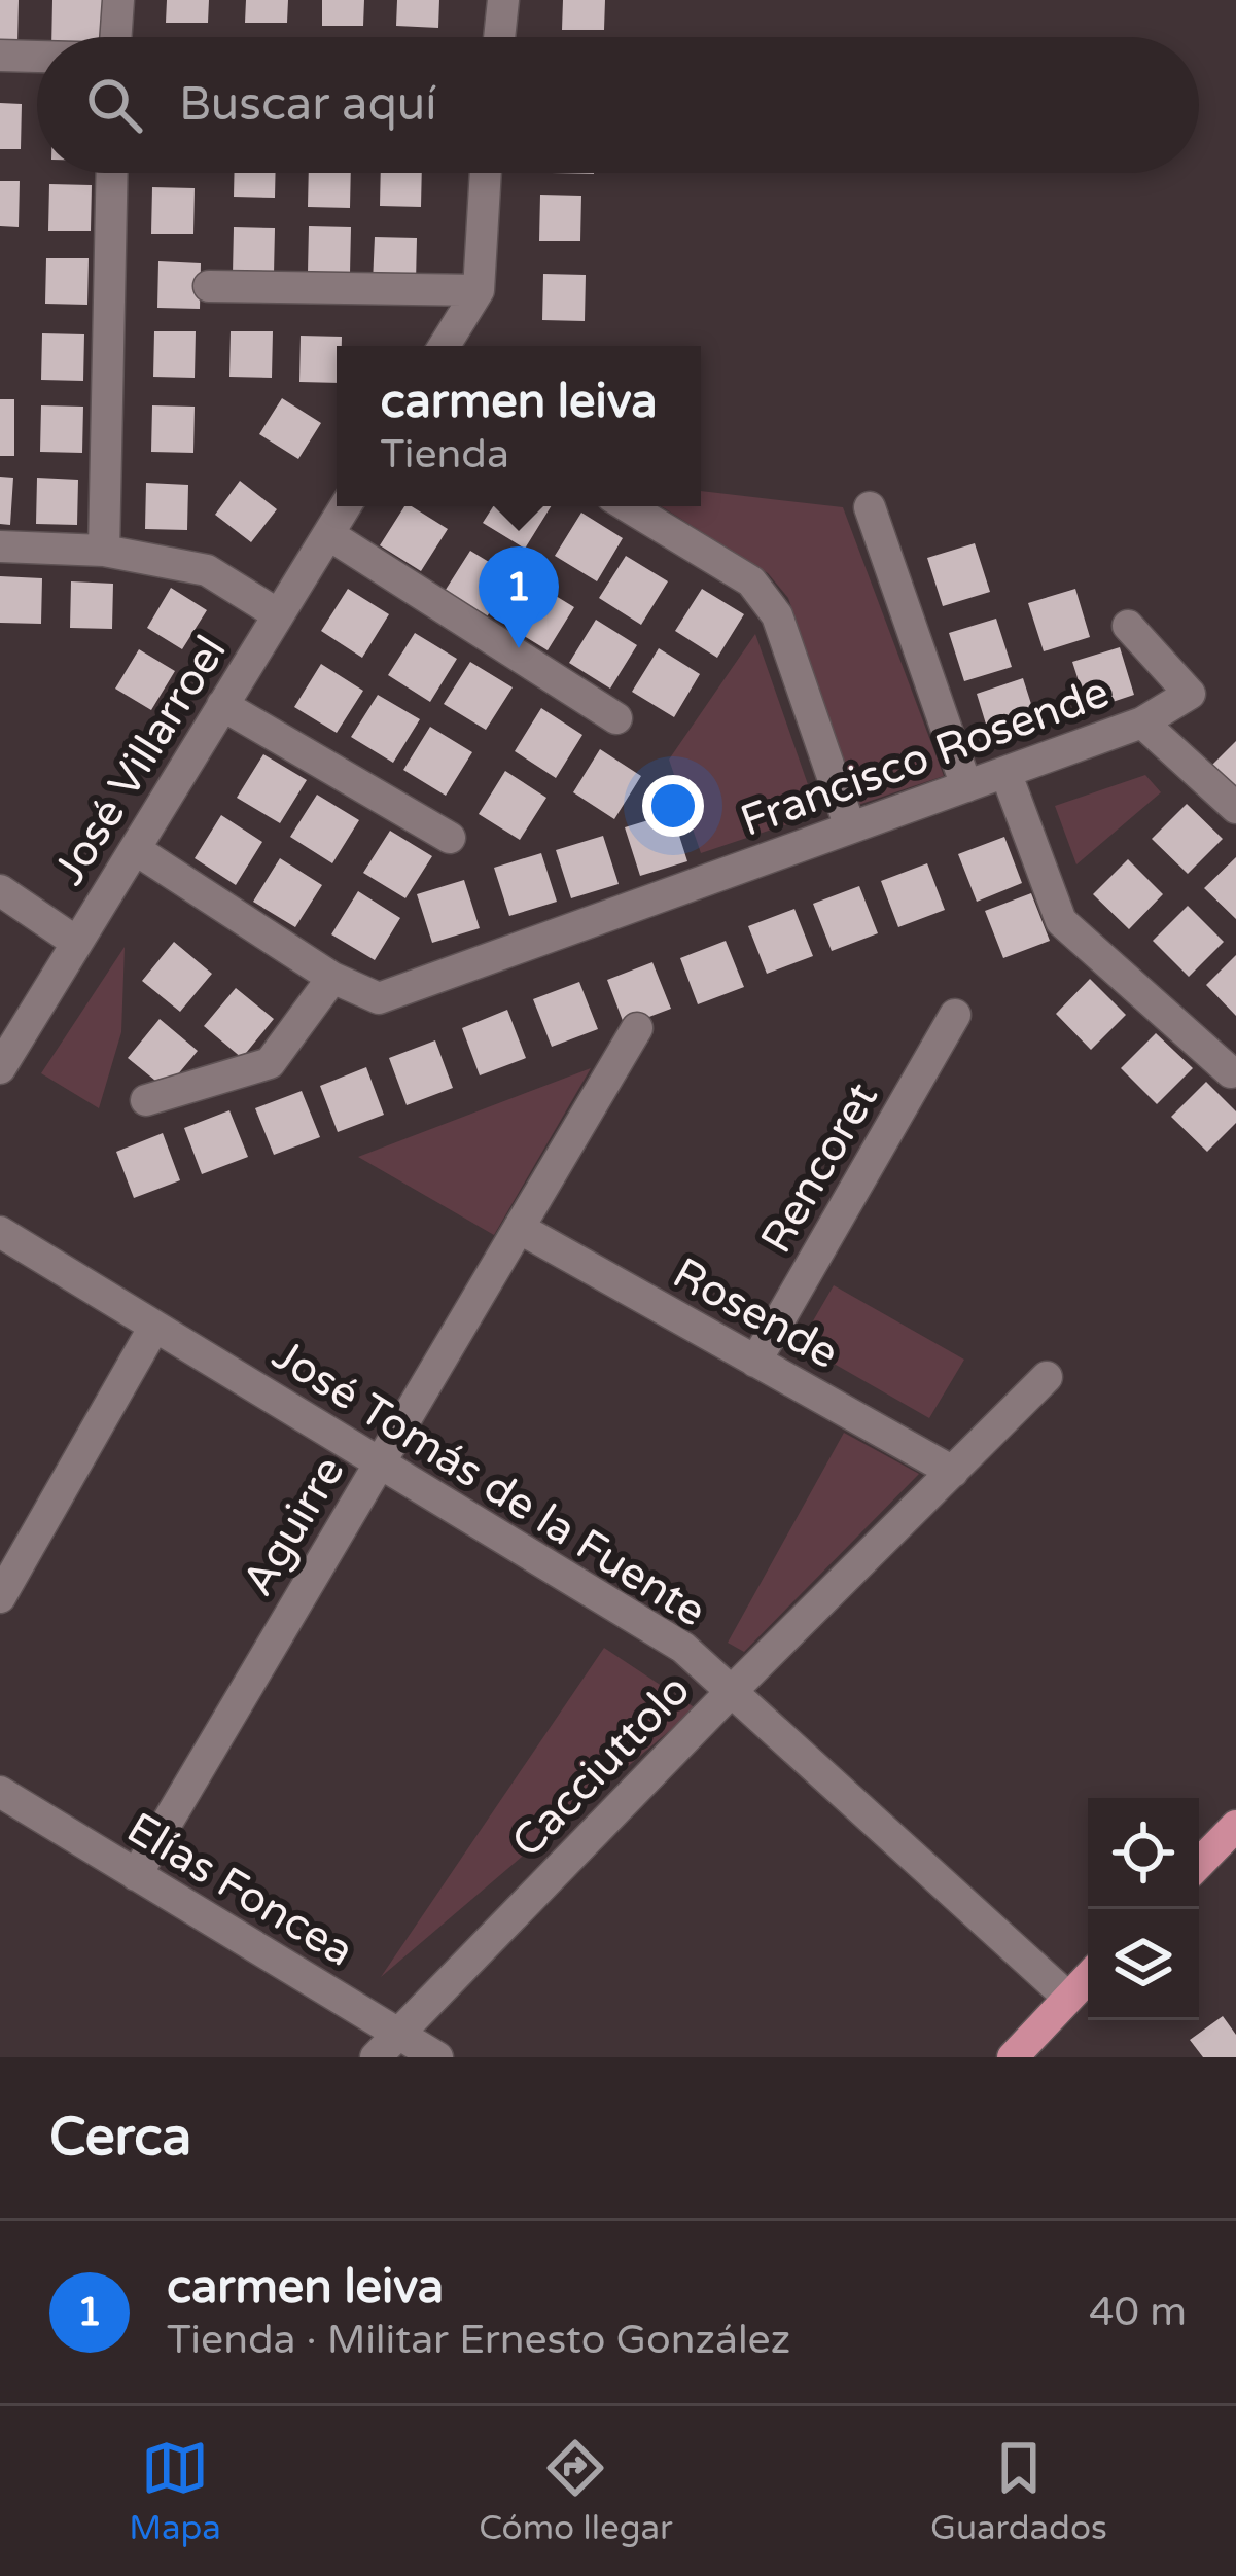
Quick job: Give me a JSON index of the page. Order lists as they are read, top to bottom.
{
  "streets": {
    "street": [
      "Francisco Rosende",
      "José Villarroel",
      "Rencoret",
      "Rosende",
      "José Tomás de la Fuente",
      "Aguirre",
      "Cacciuttolo",
      "Elías Foncea"
    ]
  },
  "crossings": [
    ["Francisco Rosende", "José Villarroel"],
    ["Rencoret", "Rosende"],
    ["Rosende", "Aguirre"],
    ["Rosende", "Cacciuttolo"],
    ["José Tomás de la Fuente", "Aguirre"],
    ["José Tomás de la Fuente", "Cacciuttolo"],
    ["Aguirre", "Elías Foncea"],
    ["Cacciuttolo", "Elías Foncea"]
  ],
  "page": {
    "search": "Buscar aquí",
    "popup": ["carmen leiva", "Tienda"],
    "pins": "1",
    "heading": "Cerca",
    "list": [
      {
        "mark": "1",
        "name": "carmen leiva",
        "note": "Tienda · Militar Ernesto González",
        "value": "40 m"
      }
    ],
    "nav": ["Mapa", "Cómo llegar", "Guardados"]
  }
}
